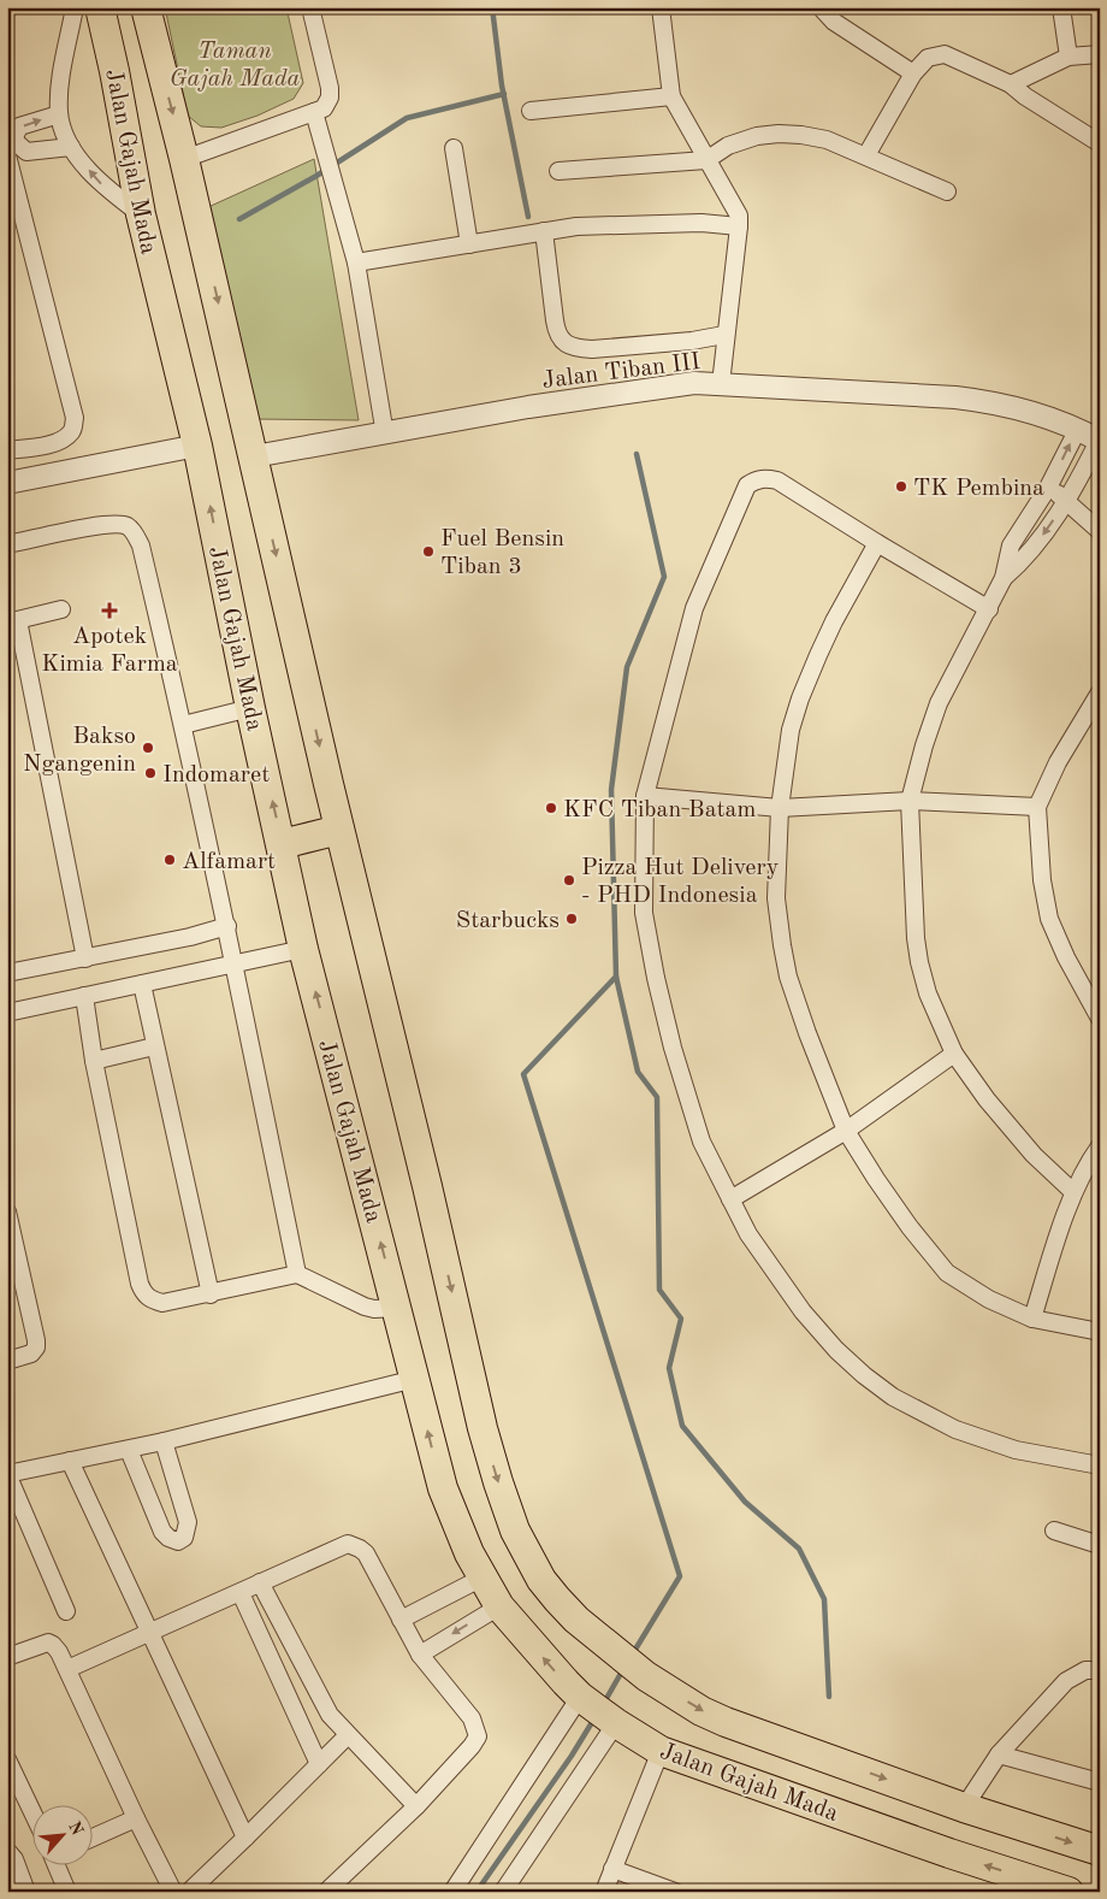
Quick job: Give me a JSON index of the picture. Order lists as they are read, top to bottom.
{
  "streets": {
    "highway": ["Jalan Gajah Mada"],
    "street": ["Jalan Tiban III"]
  },
  "crossings": [
    ["Jalan Gajah Mada", "Jalan Tiban III"]
  ],
  "parks": ["Taman Gajah Mada"],
  "places": {
    "other": [
      "TK Pembina",
      "Fuel Bensin Tiban 3",
      "Bakso Ngangenin",
      "Indomaret",
      "KFC Tiban Batam",
      "Alfamart",
      "Pizza Hut Delivery - PHD Indonesia",
      "Starbucks"
    ],
    "health": ["Apotek Kimia Farma"]
  },
  "north": "top right"
}
